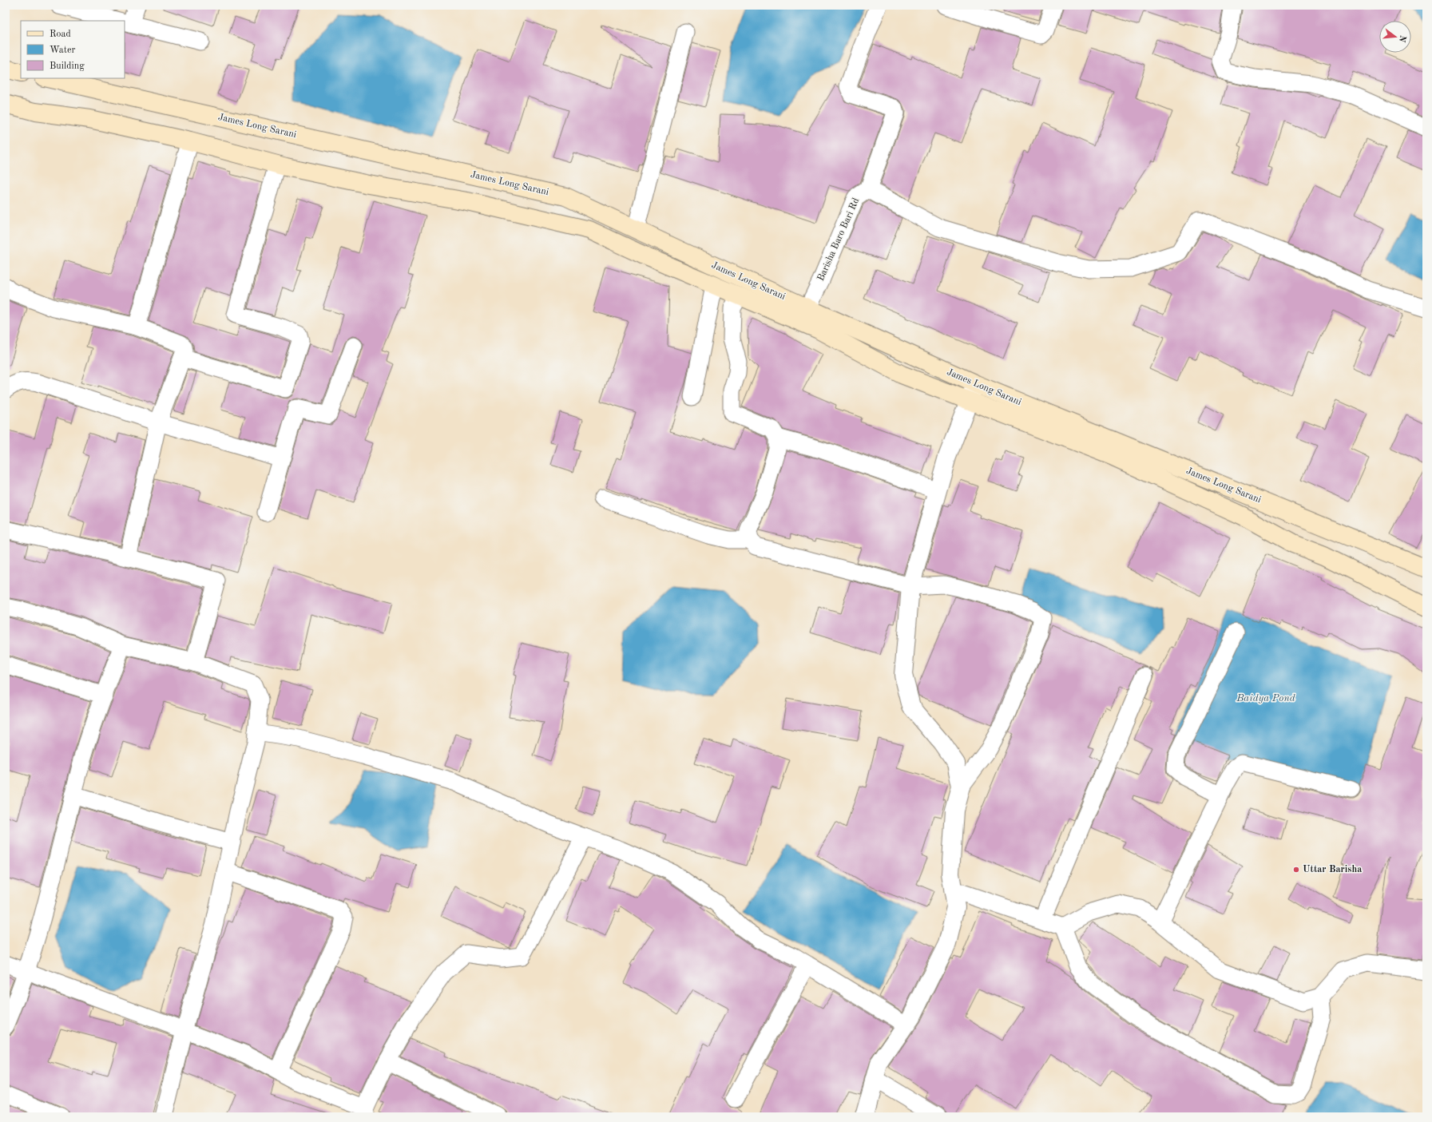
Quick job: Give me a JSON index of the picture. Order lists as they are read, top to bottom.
{
  "streets": {
    "main road": ["James Long Sarani"],
    "street": ["Barisha Baro Bari Rd"]
  },
  "crossings": [
    ["James Long Sarani", "Barisha Baro Bari Rd"]
  ],
  "water": ["Baidya Pond"],
  "places": ["Uttar Barisha"],
  "legend": ["Road", "Water", "Building"],
  "north": "right"
}
